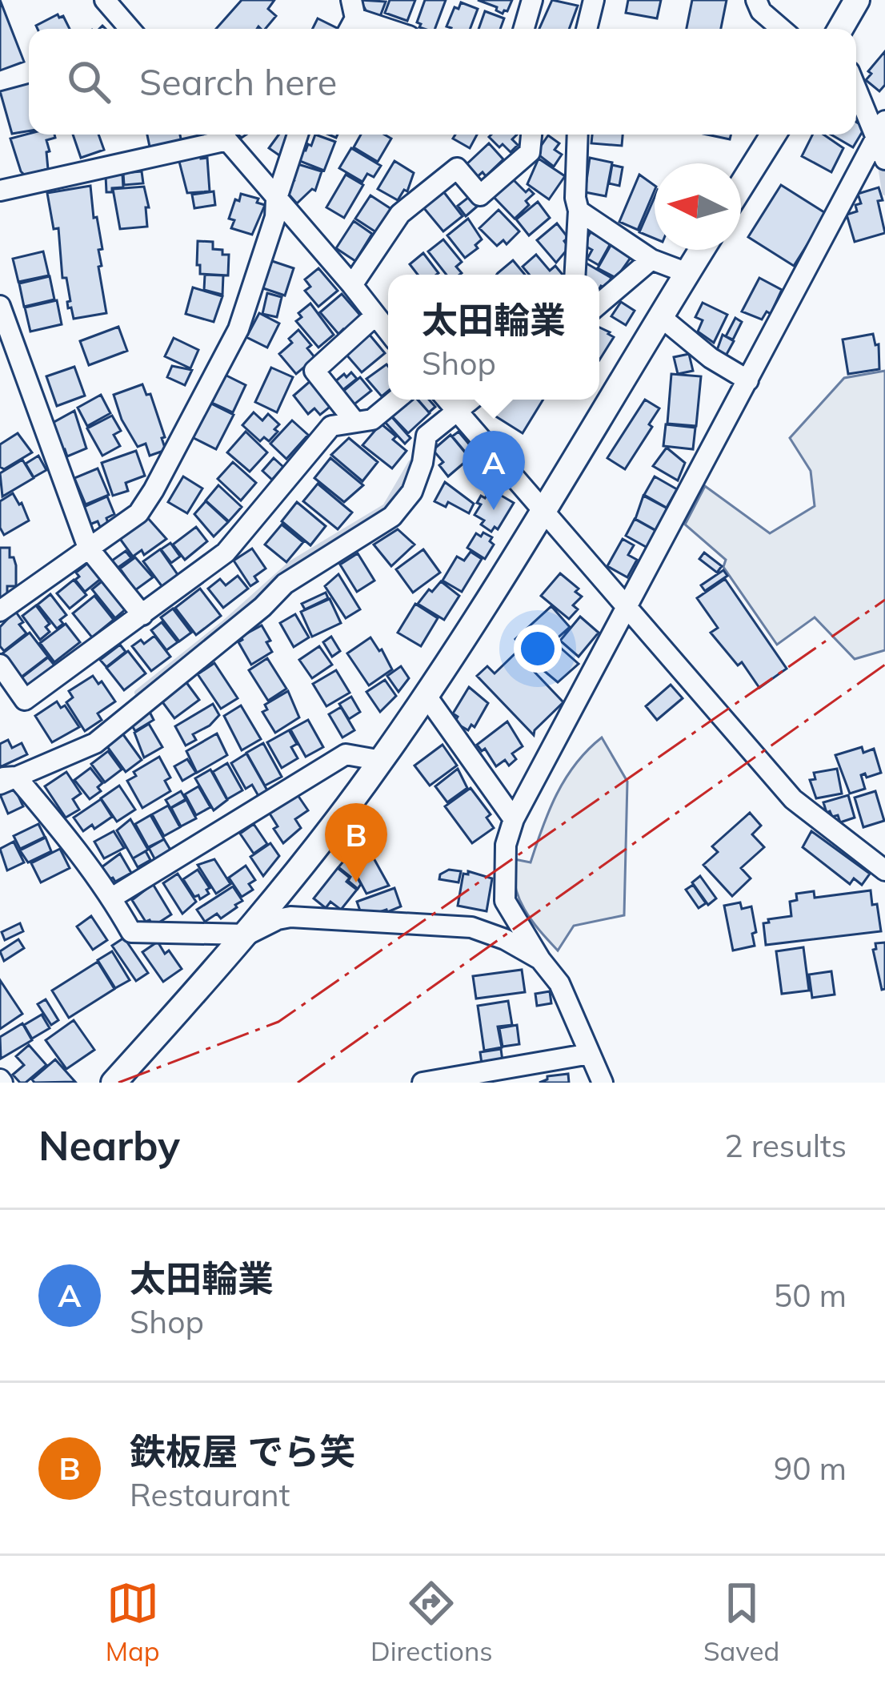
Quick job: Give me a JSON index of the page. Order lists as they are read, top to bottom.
{
  "north": "left",
  "page": {
    "search": "Search here",
    "popup": ["太田輪業", "Shop"],
    "pins": ["A", "B"],
    "heading": ["Nearby", "2 results"],
    "list": [
      {
        "mark": "A",
        "name": "太田輪業",
        "note": "Shop",
        "value": "50 m"
      },
      {
        "mark": "B",
        "name": "鉄板屋 でら笑",
        "note": "Restaurant",
        "value": "90 m"
      }
    ],
    "nav": ["Map", "Directions", "Saved"]
  }
}
